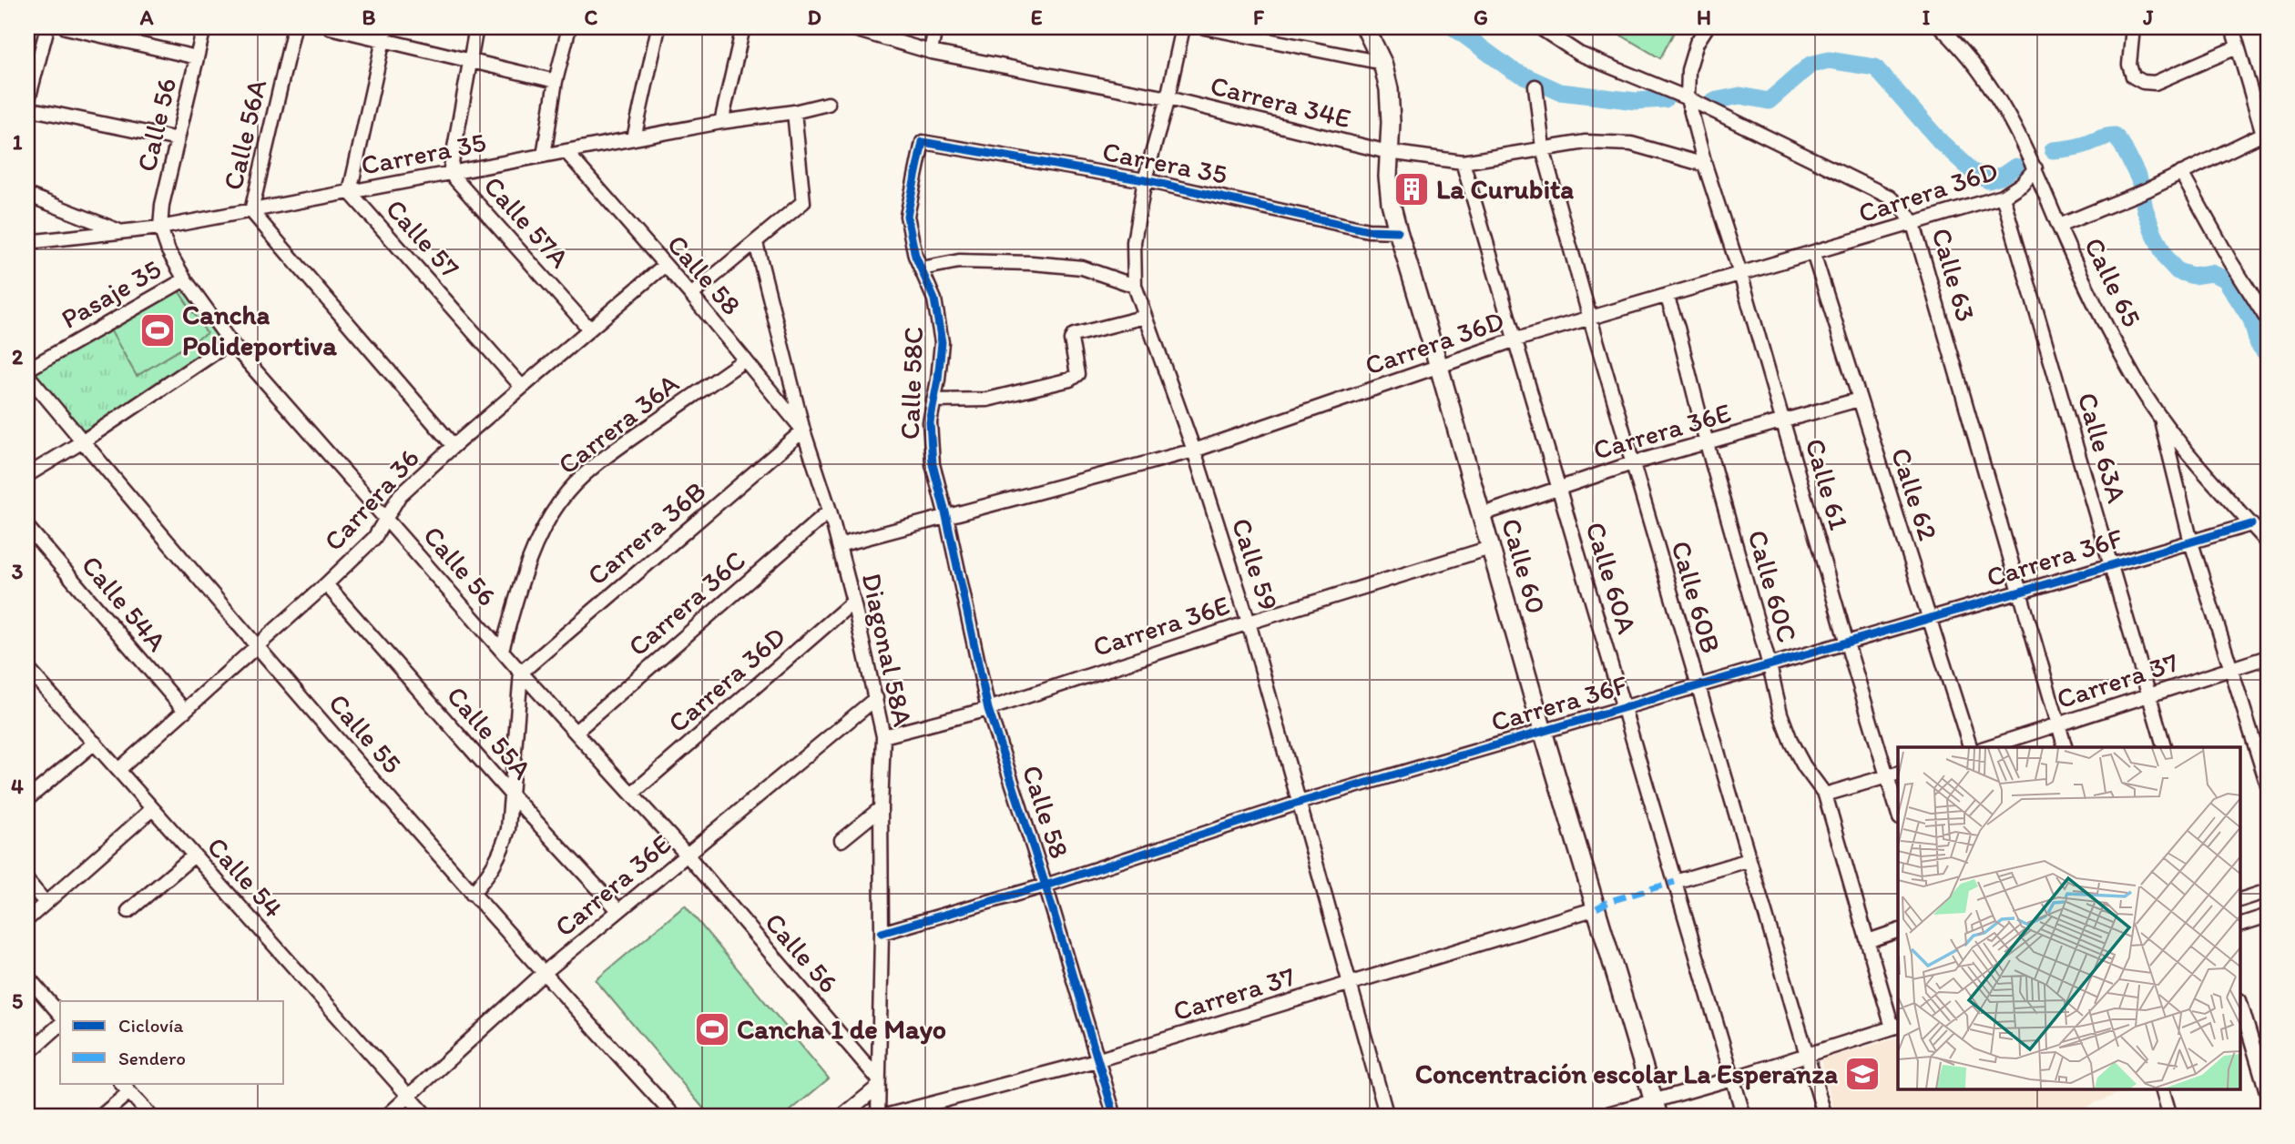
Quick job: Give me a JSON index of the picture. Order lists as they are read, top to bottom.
{
  "streets": {
    "street": [
      "Carrera 34E",
      "Calle 56",
      "Calle 56A",
      "Carrera 35",
      "Carrera 36D",
      "Calle 57A",
      "Calle 57",
      "Calle 58",
      "Calle 63",
      "Calle 65",
      "Pasaje 35",
      "Calle 58C",
      "Carrera 36A",
      "Carrera 36E",
      "Calle 63A",
      "Calle 61",
      "Calle 62",
      "Carrera 36",
      "Carrera 36B",
      "Carrera 36F",
      "Calle 59",
      "Calle 60",
      "Calle 60A",
      "Calle 60C",
      "Calle 60B",
      "Calle 54A",
      "Carrera 36C",
      "Diagonal 58A",
      "Carrera 37",
      "Calle 55A",
      "Calle 55",
      "Calle 54"
    ]
  },
  "crossings": [
    ["Carrera 34E", "Calle 61"],
    ["Carrera 34E", "Calle 59"],
    ["Carrera 34E", "Calle 60"],
    ["Carrera 34E", "Calle 60A"],
    ["Carrera 34E", "Calle 60B"],
    ["Calle 56", "Carrera 35"],
    ["Calle 56", "Carrera 36D"],
    ["Calle 56", "Pasaje 35"],
    ["Calle 56", "Carrera 36A"],
    ["Calle 56", "Carrera 36E"],
    ["Calle 56", "Carrera 36"],
    ["Calle 56", "Carrera 36B"],
    ["Calle 56", "Carrera 36C"],
    ["Calle 56", "Diagonal 58A"],
    ["Calle 56A", "Carrera 35"],
    ["Calle 56A", "Carrera 36"],
    ["Carrera 35", "Calle 57A"],
    ["Carrera 35", "Calle 57"],
    ["Carrera 35", "Calle 58"],
    ["Carrera 35", "Calle 58C"],
    ["Carrera 35", "Calle 59"],
    ["Carrera 35", "Calle 60"],
    ["Carrera 36D", "Calle 58"],
    ["Carrera 36D", "Calle 63"],
    ["Carrera 36D", "Calle 65"],
    ["Carrera 36D", "Calle 58C"],
    ["Carrera 36D", "Calle 63A"],
    ["Carrera 36D", "Calle 61"],
    ["Carrera 36D", "Calle 62"],
    ["Carrera 36D", "Calle 59"],
    ["Carrera 36D", "Calle 60"],
    ["Carrera 36D", "Calle 60A"],
    ["Carrera 36D", "Calle 60C"],
    ["Carrera 36D", "Calle 60B"],
    ["Carrera 36D", "Diagonal 58A"],
    ["Calle 57A", "Carrera 36"],
    ["Calle 57", "Carrera 36"],
    ["Calle 58", "Calle 58C"],
    ["Calle 58", "Carrera 36A"],
    ["Calle 58", "Carrera 36E"],
    ["Calle 58", "Carrera 36"],
    ["Calle 58", "Carrera 36B"],
    ["Calle 58", "Carrera 36F"],
    ["Calle 58", "Diagonal 58A"],
    ["Calle 58", "Carrera 37"],
    ["Calle 63", "Carrera 36F"],
    ["Calle 63", "Carrera 37"],
    ["Calle 65", "Carrera 36F"],
    ["Carrera 36E", "Calle 61"],
    ["Carrera 36E", "Calle 62"],
    ["Carrera 36E", "Calle 59"],
    ["Carrera 36E", "Calle 60"],
    ["Carrera 36E", "Calle 60A"],
    ["Carrera 36E", "Calle 60C"],
    ["Carrera 36E", "Calle 60B"],
    ["Carrera 36E", "Diagonal 58A"],
    ["Carrera 36E", "Calle 55A"],
    ["Carrera 36E", "Calle 55"],
    ["Carrera 36E", "Calle 54"],
    ["Calle 63A", "Carrera 36F"],
    ["Calle 63A", "Carrera 37"],
    ["Calle 61", "Carrera 36F"],
    ["Calle 62", "Carrera 36F"],
    ["Carrera 36", "Calle 54A"],
    ["Carrera 36", "Calle 55A"],
    ["Carrera 36", "Calle 55"],
    ["Carrera 36", "Calle 54"],
    ["Carrera 36B", "Diagonal 58A"],
    ["Carrera 36F", "Calle 59"],
    ["Carrera 36F", "Calle 60"],
    ["Carrera 36F", "Calle 60A"],
    ["Carrera 36F", "Calle 60C"],
    ["Carrera 36F", "Calle 60B"],
    ["Carrera 36F", "Diagonal 58A"],
    ["Calle 59", "Carrera 37"],
    ["Calle 60", "Carrera 37"],
    ["Carrera 36C", "Diagonal 58A"],
    ["Diagonal 58A", "Carrera 37"]
  ],
  "places": {
    "building": ["La Curubita"],
    "sports": ["Cancha Polideportiva", "Cancha 1 de Mayo"],
    "school or university": ["Concentración escolar La Esperanza"]
  },
  "legend": ["Ciclovía", "Sendero"],
  "grid": {
    "columns": [
      "A",
      "B",
      "C",
      "D",
      "E",
      "F",
      "G",
      "H",
      "I",
      "J"
    ],
    "rows": [
      "1",
      "2",
      "3",
      "4",
      "5"
    ]
  }
}
